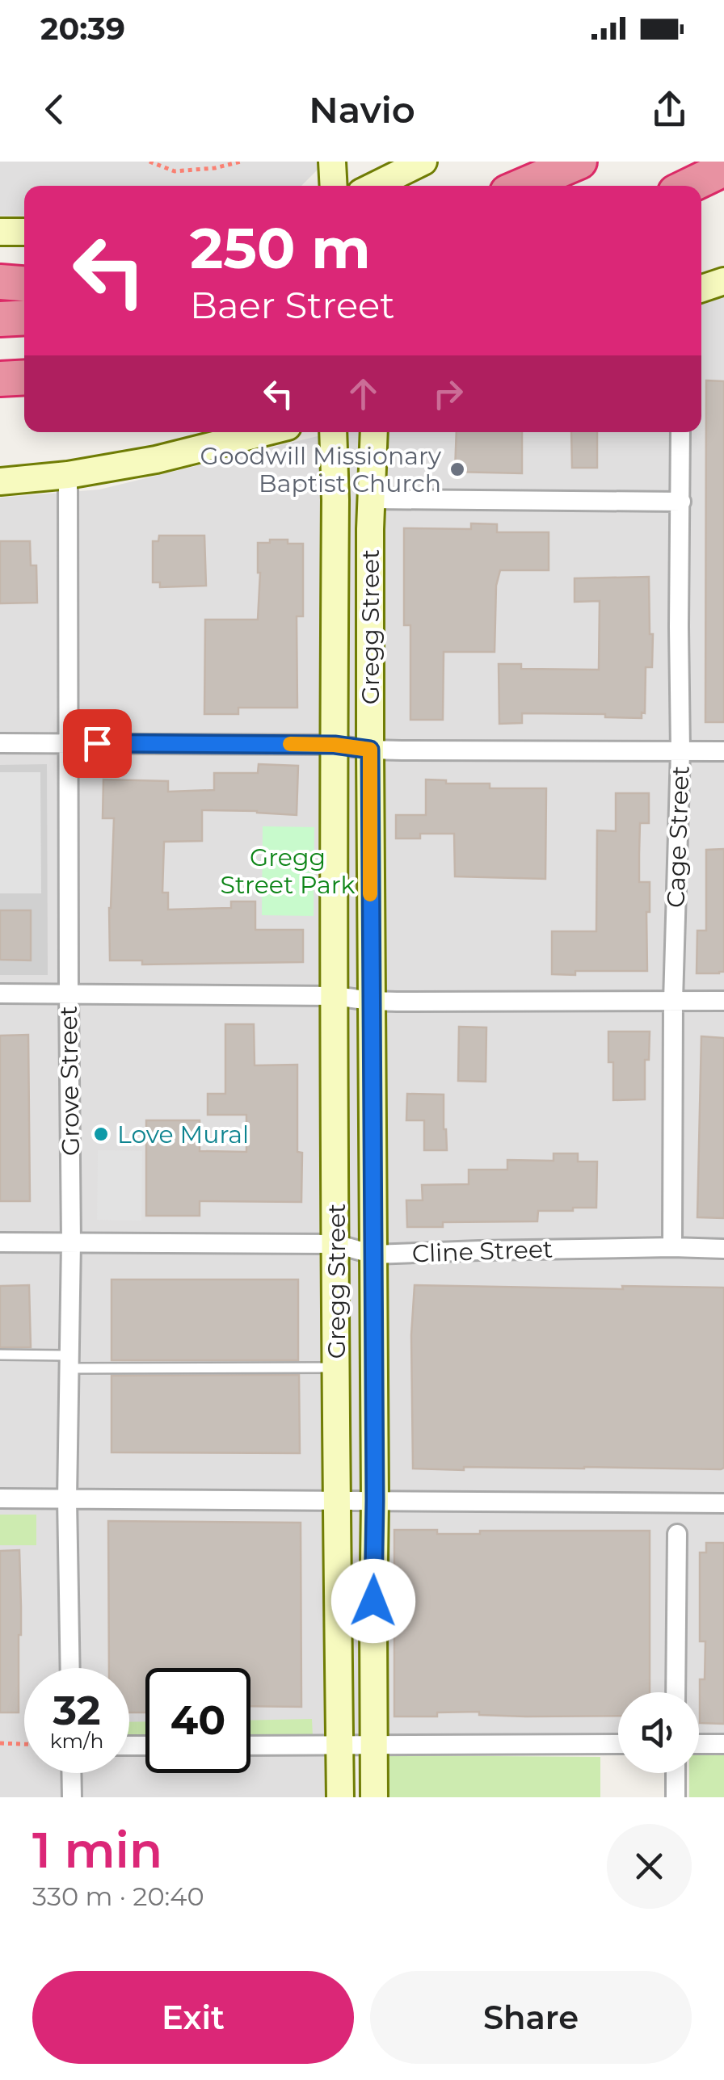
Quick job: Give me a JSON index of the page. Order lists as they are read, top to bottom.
{
  "streets": {
    "street": [
      "Gregg Street",
      "Cage Street",
      "Grove Street",
      "Cline Street"
    ]
  },
  "crossings": [
    ["Gregg Street", "Cline Street"],
    ["Cage Street", "Cline Street"],
    ["Grove Street", "Cline Street"]
  ],
  "parks": ["Gregg Street Park"],
  "places": ["Goodwill Missionary Baptist Church", "Love Mural"],
  "page": {
    "status": "20:39",
    "header": "Navio",
    "turn": ["250 m", "Baer Street"],
    "speed": "32 km/h",
    "limit": "40",
    "heading": ["1 min", "330 m · 20:40"],
    "buttons": ["Exit", "Share"]
  }
}
